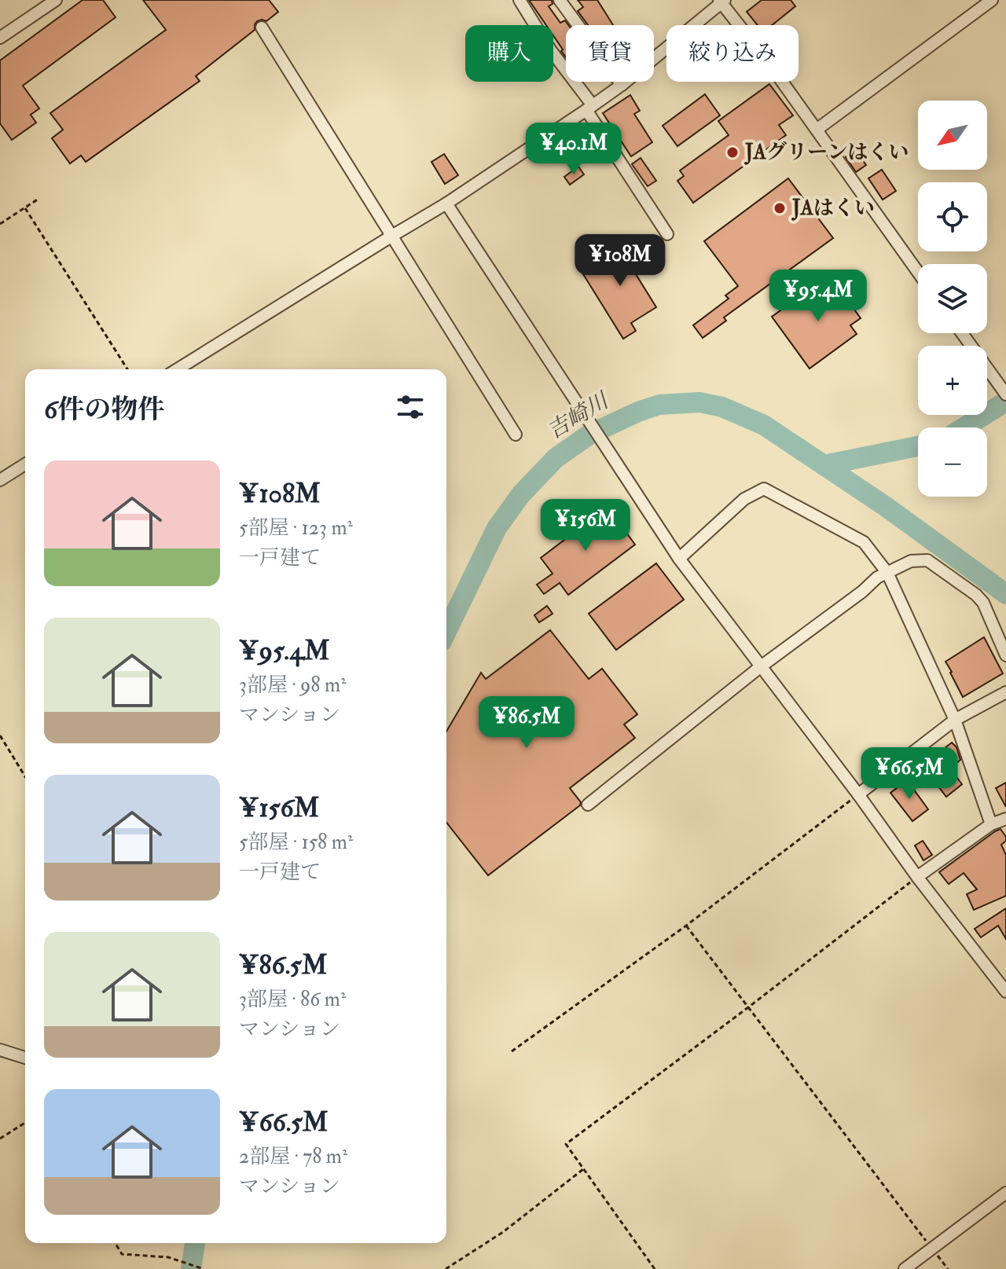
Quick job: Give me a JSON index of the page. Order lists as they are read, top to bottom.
{
  "water": ["吉崎川"],
  "places": ["JAグリーンはくい", "JAはくい"],
  "north": "bottom left",
  "page": {
    "chip": ["購入", "賃貸", "絞り込み"],
    "map_buttons": ["+", "−"],
    "price": [
      "¥40.1M",
      "¥108M",
      "¥95.4M",
      "¥156M",
      "¥86.5M",
      "¥66.5M"
    ],
    "heading": "6件の物件",
    "list": [
      {
        "name": "¥108M",
        "note": "5部屋 · 123 m² · 一戸建て"
      },
      {
        "name": "¥95.4M",
        "note": "3部屋 · 98 m² · マンション"
      },
      {
        "name": "¥156M",
        "note": "5部屋 · 158 m² · 一戸建て"
      },
      {
        "name": "¥86.5M",
        "note": "3部屋 · 86 m² · マンション"
      },
      {
        "name": "¥66.5M",
        "note": "2部屋 · 78 m² · マンション"
      }
    ]
  }
}
